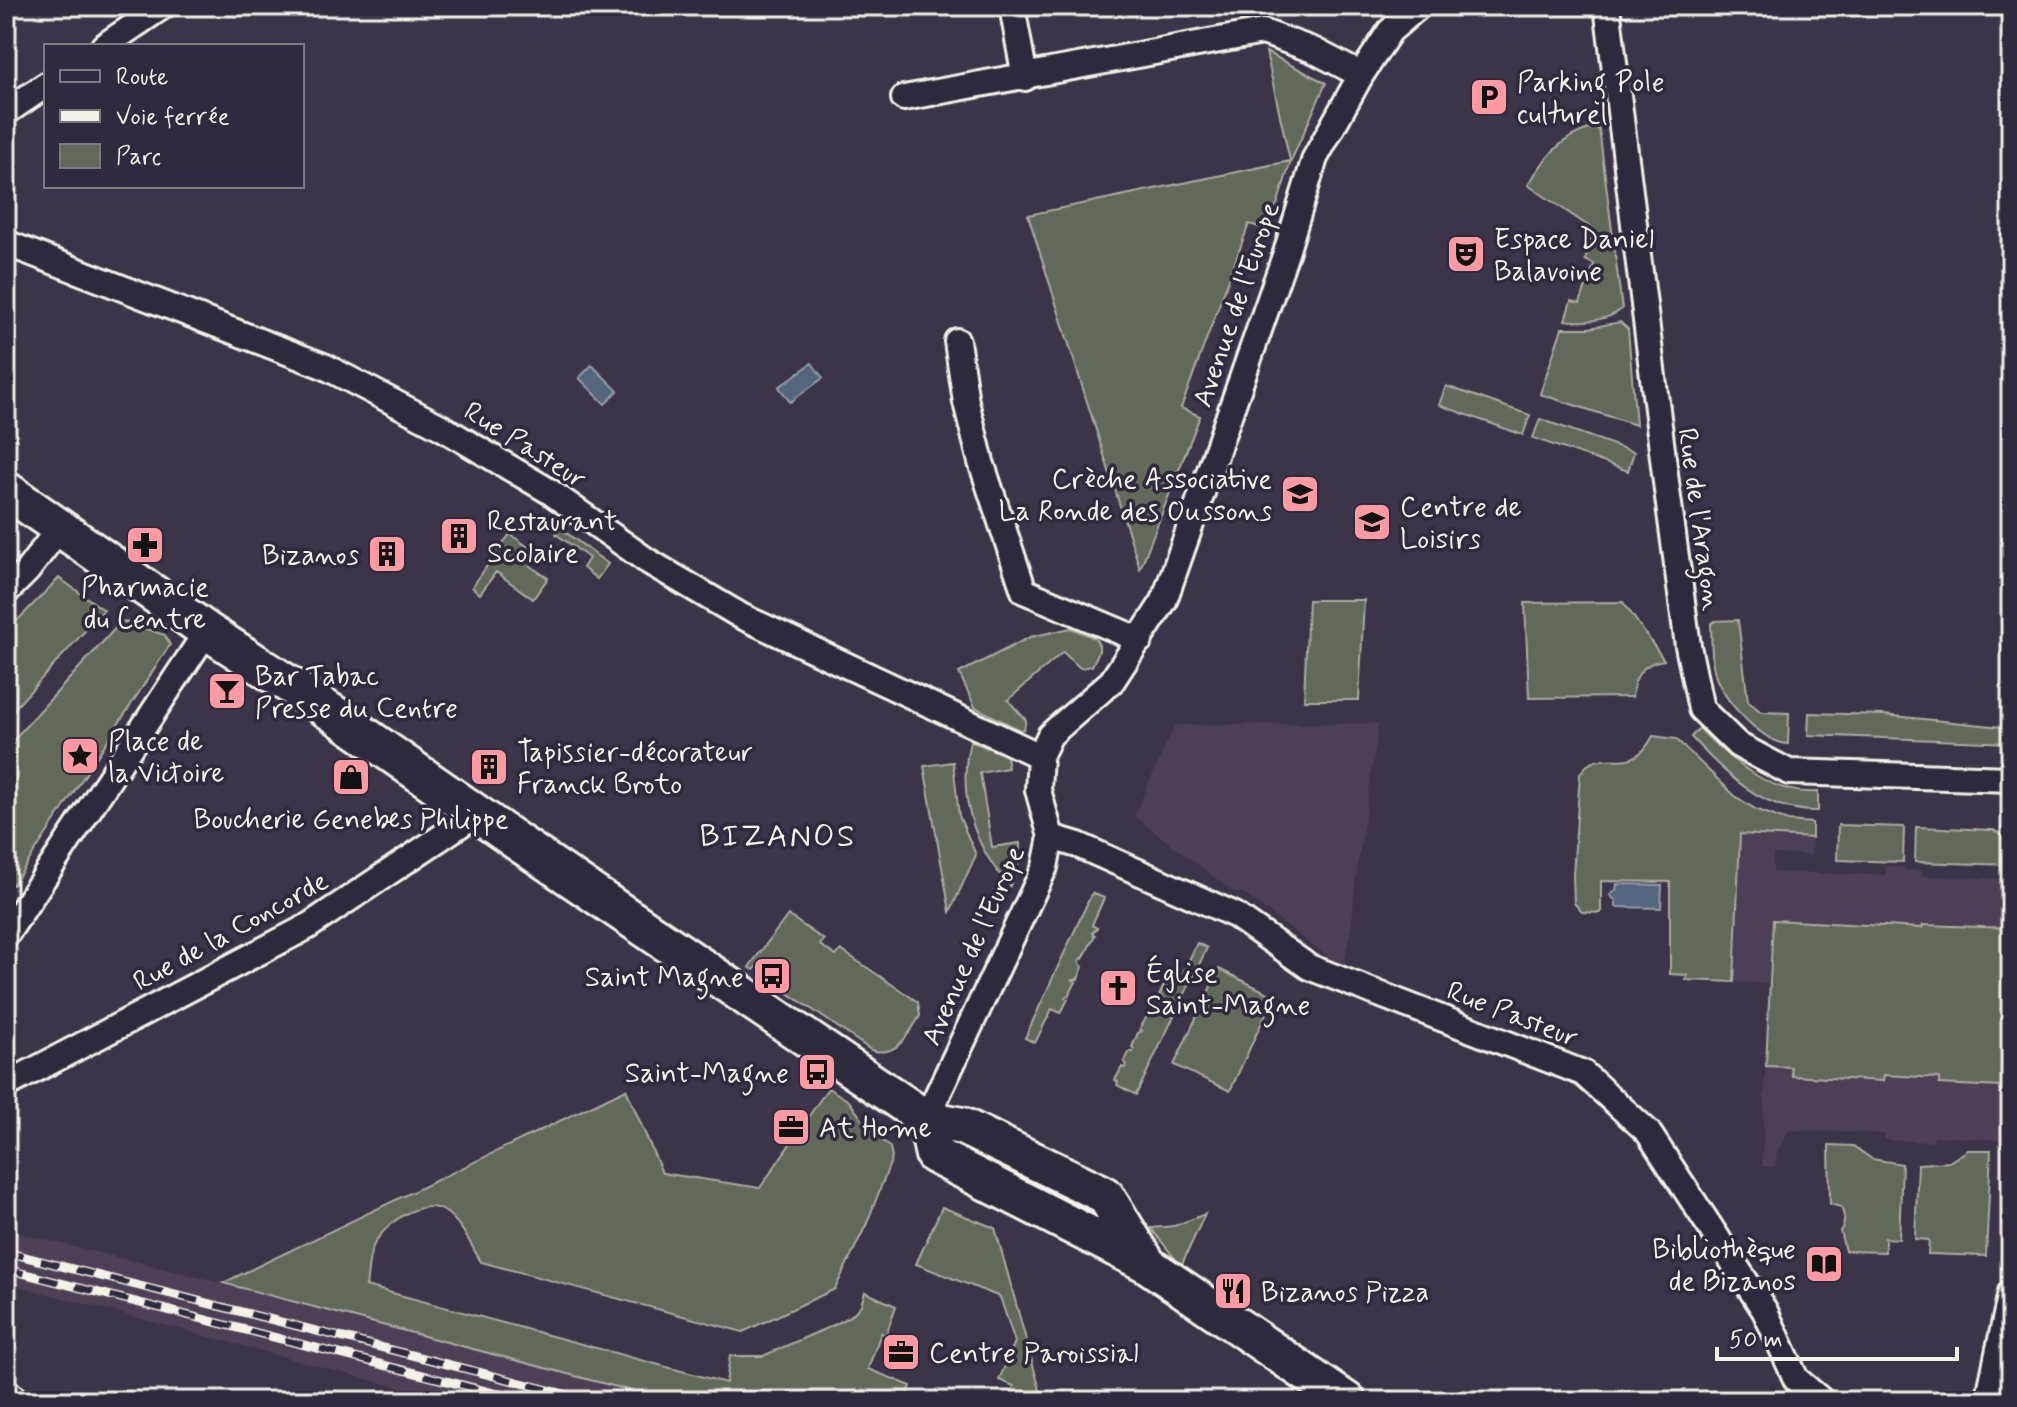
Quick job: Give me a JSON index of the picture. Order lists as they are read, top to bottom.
{
  "streets": {
    "street": [
      "Avenue de l'Europe",
      "Rue Pasteur",
      "Rue de l'Aragon",
      "Rue de la Concorde"
    ]
  },
  "crossings": [
    ["Avenue de l'Europe", "Rue Pasteur"]
  ],
  "districts": ["BIZANOS"],
  "places": {
    "parking": ["Parking Pole culturel"],
    "theatre": ["Espace Daniel Balavoine"],
    "school or university": ["Crèche Associative La Ronde des Oussons", "Centre de Loisirs"],
    "building": ["Restaurant Scolaire", "Bizanos", "Tapissier-décorateur Franck Broto"],
    "pharmacy": ["Pharmacie du Centre"],
    "bar": ["Bar Tabac Presse du Centre"],
    "place": ["Place de la Victoire"],
    "shop": ["Boucherie Genebes Philippe"],
    "bus stop": ["Saint Magne", "Saint-Magne"],
    "church": ["Église Saint-Magne"],
    "office": ["At Home", "Centre Paroissial"],
    "library": ["Bibliothèque de Bizanos"],
    "restaurant": ["Bizanos Pizza"]
  },
  "legend": ["Route", "Voie ferrée", "Parc"],
  "scale_bar": "50 m"
}
